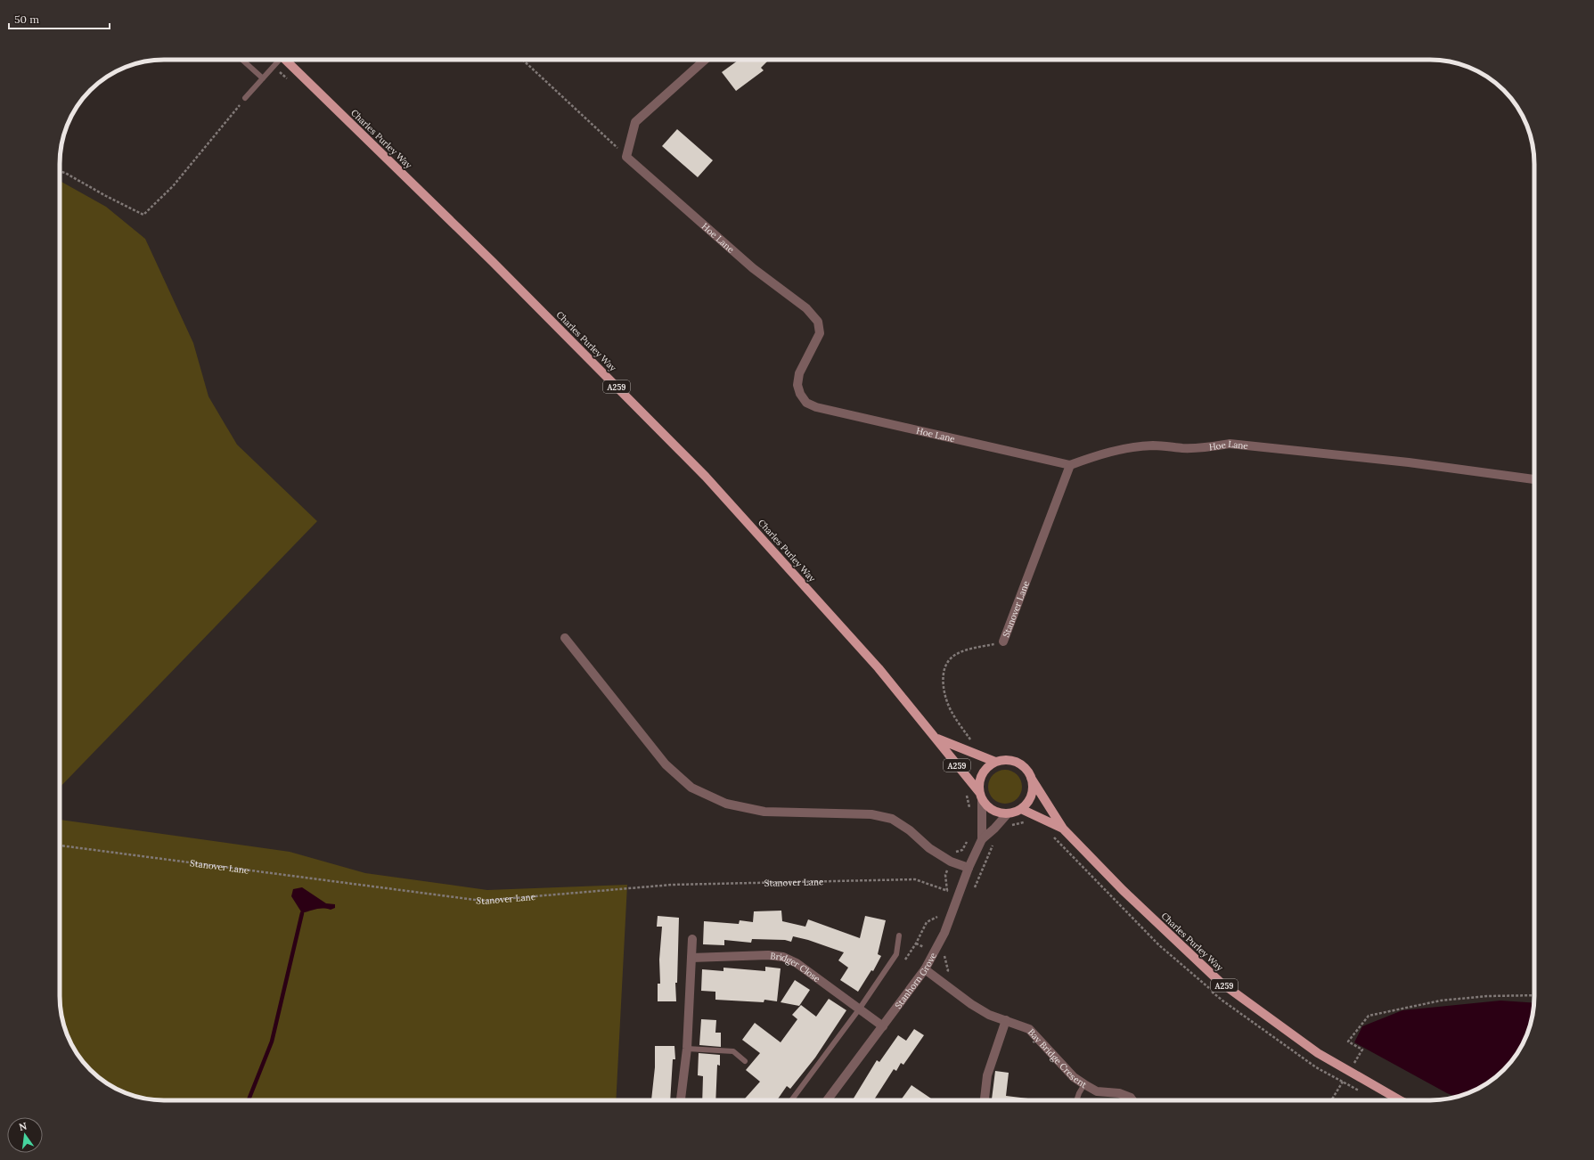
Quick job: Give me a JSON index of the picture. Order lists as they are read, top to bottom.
{
  "streets": {
    "main road": ["Charles Purley Way", "A259"],
    "street": [
      "Hoe Lane",
      "Stanover Lane",
      "Bridger Close",
      "Stanhorn Grove",
      "Bay Bridge Cresent"
    ]
  },
  "crossings": [
    ["Charles Purley Way", "Stanover Lane"],
    ["Charles Purley Way", "Stanhorn Grove"],
    ["Hoe Lane", "Stanover Lane"],
    ["Stanover Lane", "Stanhorn Grove"],
    ["Bridger Close", "Stanhorn Grove"],
    ["Stanhorn Grove", "Bay Bridge Cresent"]
  ],
  "scale_bar": "50 m",
  "north": "top"
}
